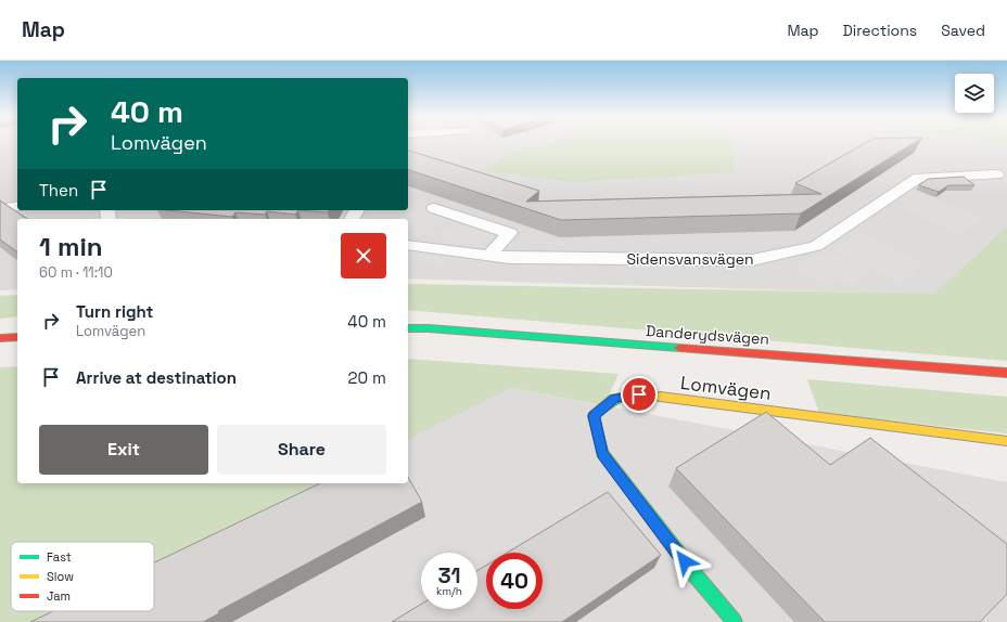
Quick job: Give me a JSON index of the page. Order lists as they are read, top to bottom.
{
  "streets": {
    "main road": ["Danderydsvägen", "Lomvägen"],
    "street": ["Sidensvansvägen"]
  },
  "legend": ["Fast", "Slow", "Jam"],
  "page": {
    "header": "Map",
    "nav": ["Map", "Directions", "Saved"],
    "turn": ["40 m", "Lomvägen"],
    "then": "Then",
    "heading": ["1 min", "60 m · 11:10"],
    "list": [
      {
        "name": "Turn right",
        "note": "Lomvägen",
        "value": "40 m"
      },
      {
        "name": "Arrive at destination",
        "value": "20 m"
      }
    ],
    "buttons": ["Exit", "Share"],
    "speed": "31 km/h",
    "limit": "40"
  }
}
